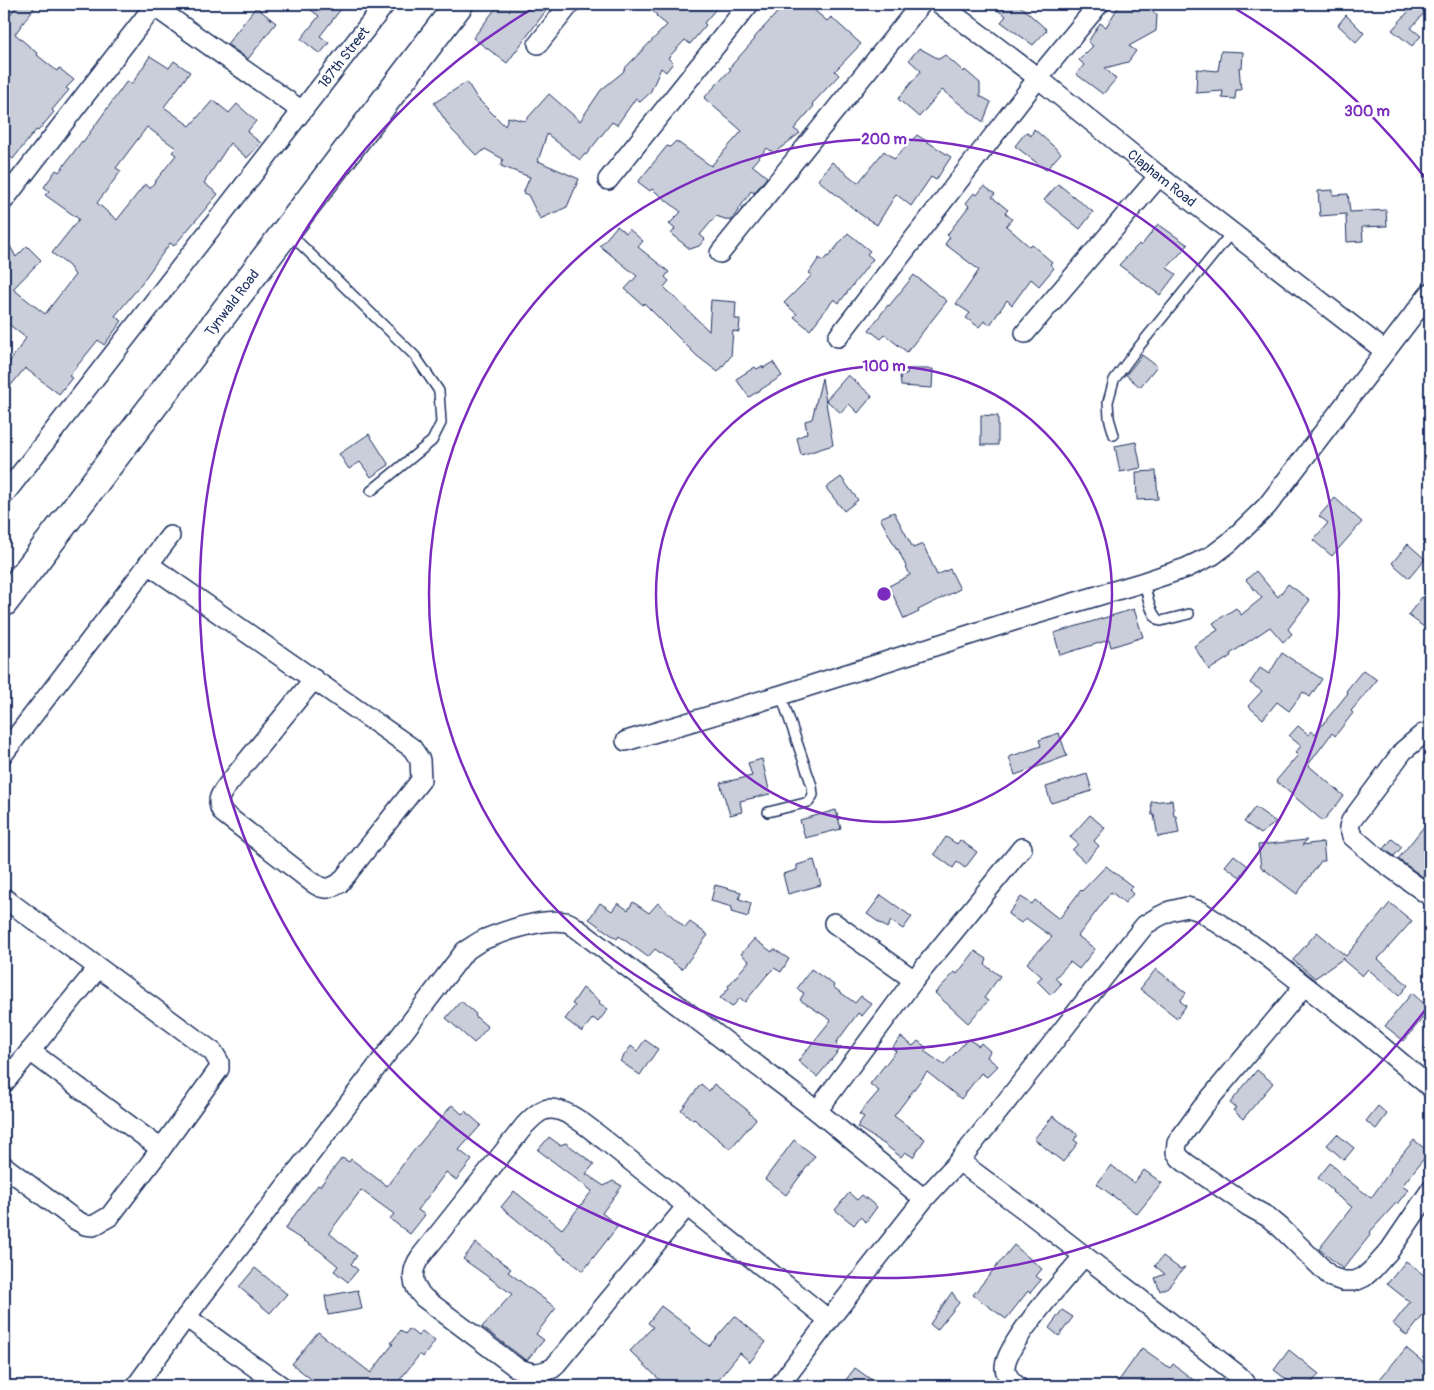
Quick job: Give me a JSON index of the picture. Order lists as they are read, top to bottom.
{
  "streets": {
    "main road": ["Tynwald Road"],
    "street": ["187th Street", "Clapham Road"]
  },
  "rings": ["300 m", "200 m", "100 m"]
}
